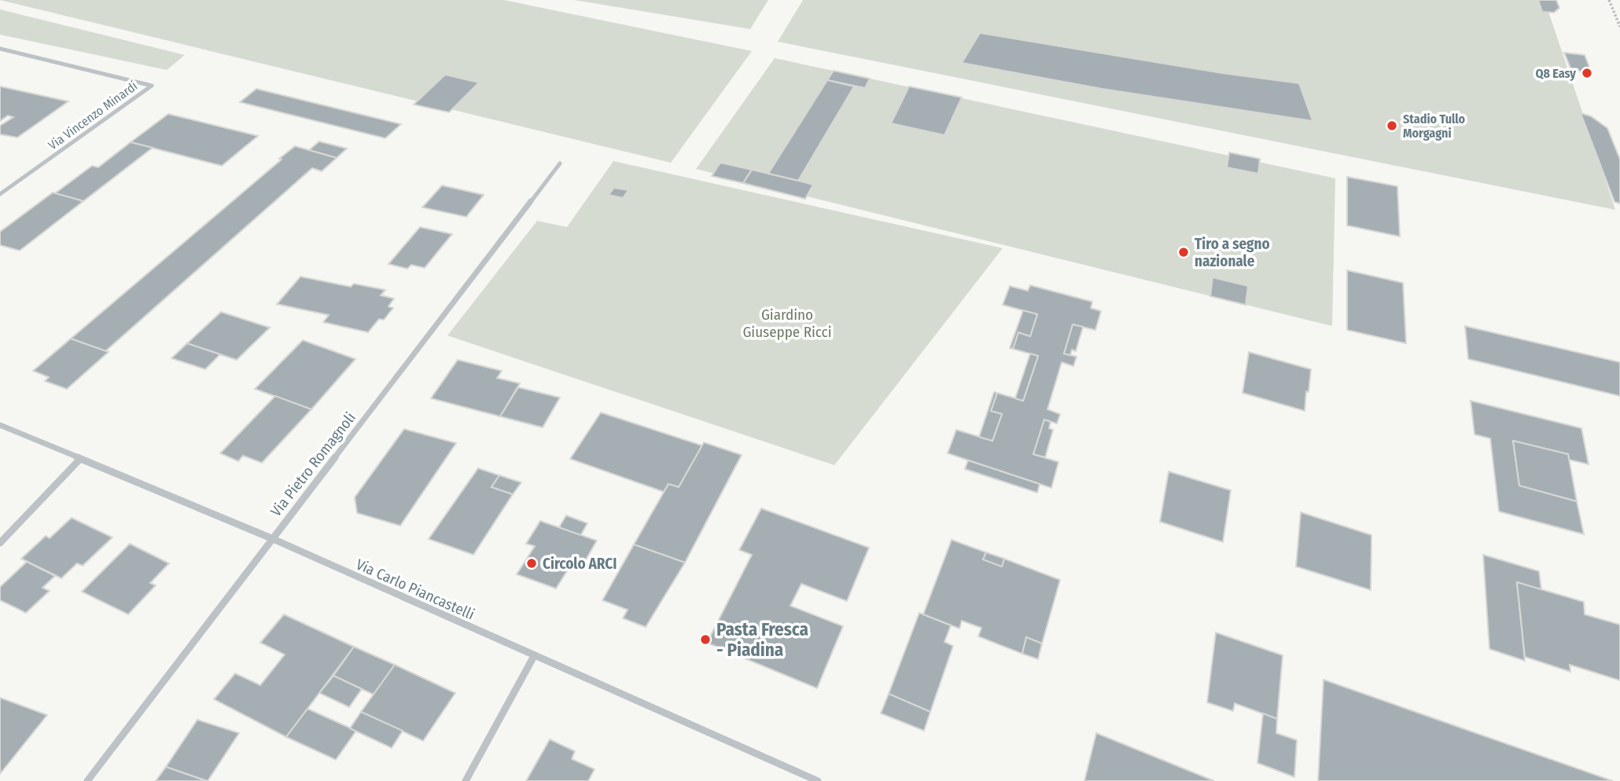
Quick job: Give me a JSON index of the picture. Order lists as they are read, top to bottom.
{
  "streets": {
    "street": ["Via Vincenzo Minardi", "Via Pietro Romagnoli", "Via Carlo Piancastelli"]
  },
  "crossings": [
    ["Via Pietro Romagnoli", "Via Carlo Piancastelli"]
  ],
  "parks": ["Giardino Giuseppe Ricci"],
  "places": [
    "Q8 Easy",
    "Stadio Tullo Morgagni",
    "Tiro a segno nazionale",
    "Circolo ARCI",
    "Pasta Fresca - Piadina"
  ]
}
